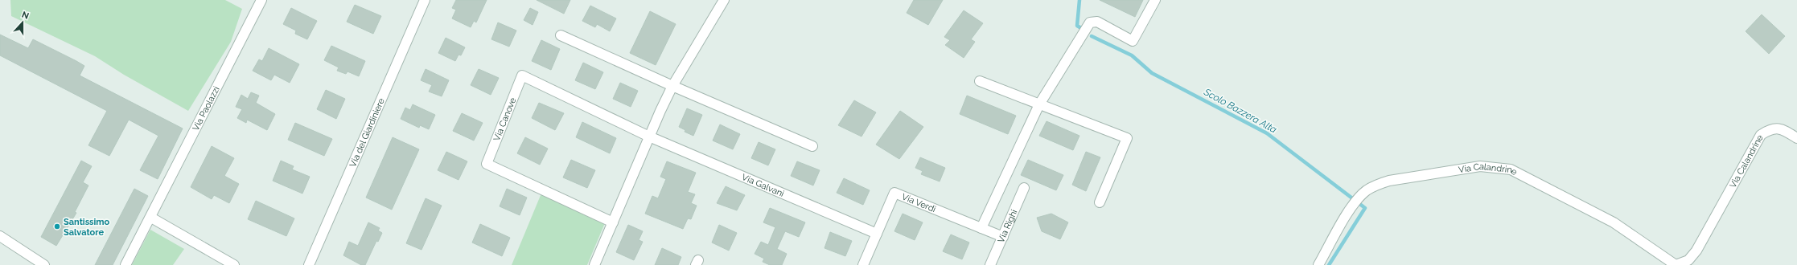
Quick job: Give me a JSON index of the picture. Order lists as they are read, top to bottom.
{
  "streets": {
    "street": [
      "Via Paolazzi",
      "Via Canove",
      "Via del Giardiniere",
      "Via Calandrine",
      "Via Galvani",
      "Via Verdi",
      "Via Righi"
    ]
  },
  "crossings": [
    ["Via Canove", "Via Galvani"],
    ["Via Galvani", "Via Verdi"],
    ["Via Verdi", "Via Righi"]
  ],
  "water": ["Scolo Bazzera Alta"],
  "places": ["Santissimo Salvatore"],
  "north": "top"
}
